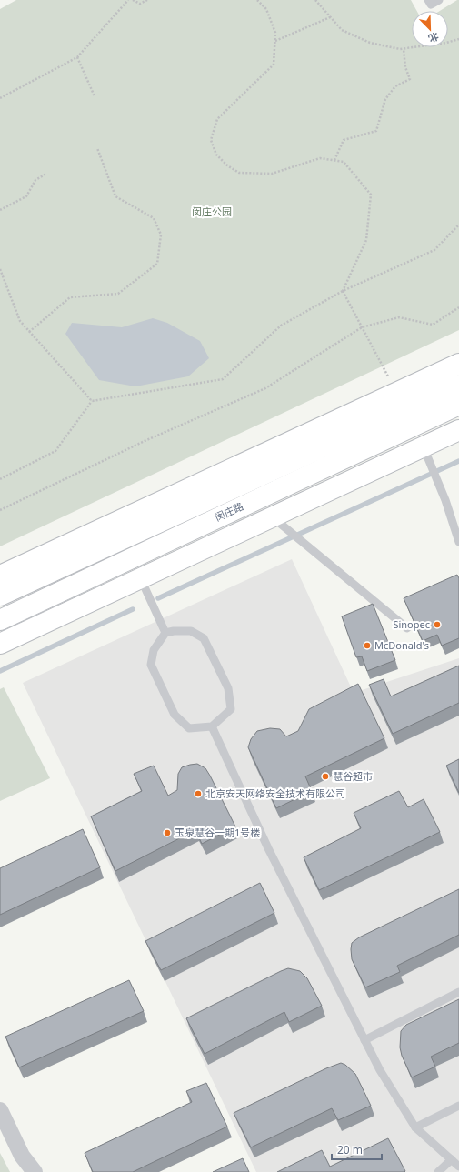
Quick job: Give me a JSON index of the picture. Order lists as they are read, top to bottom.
{
  "streets": {
    "street": ["闵庄路"]
  },
  "parks": ["闵庄公园"],
  "places": [
    "Sinopec",
    "McDonald's",
    "慧谷超市",
    "北京安天网络安全技术有限公司",
    "玉泉慧谷一期1号楼"
  ],
  "scale_bar": "20 m",
  "north": "bottom right"
}
